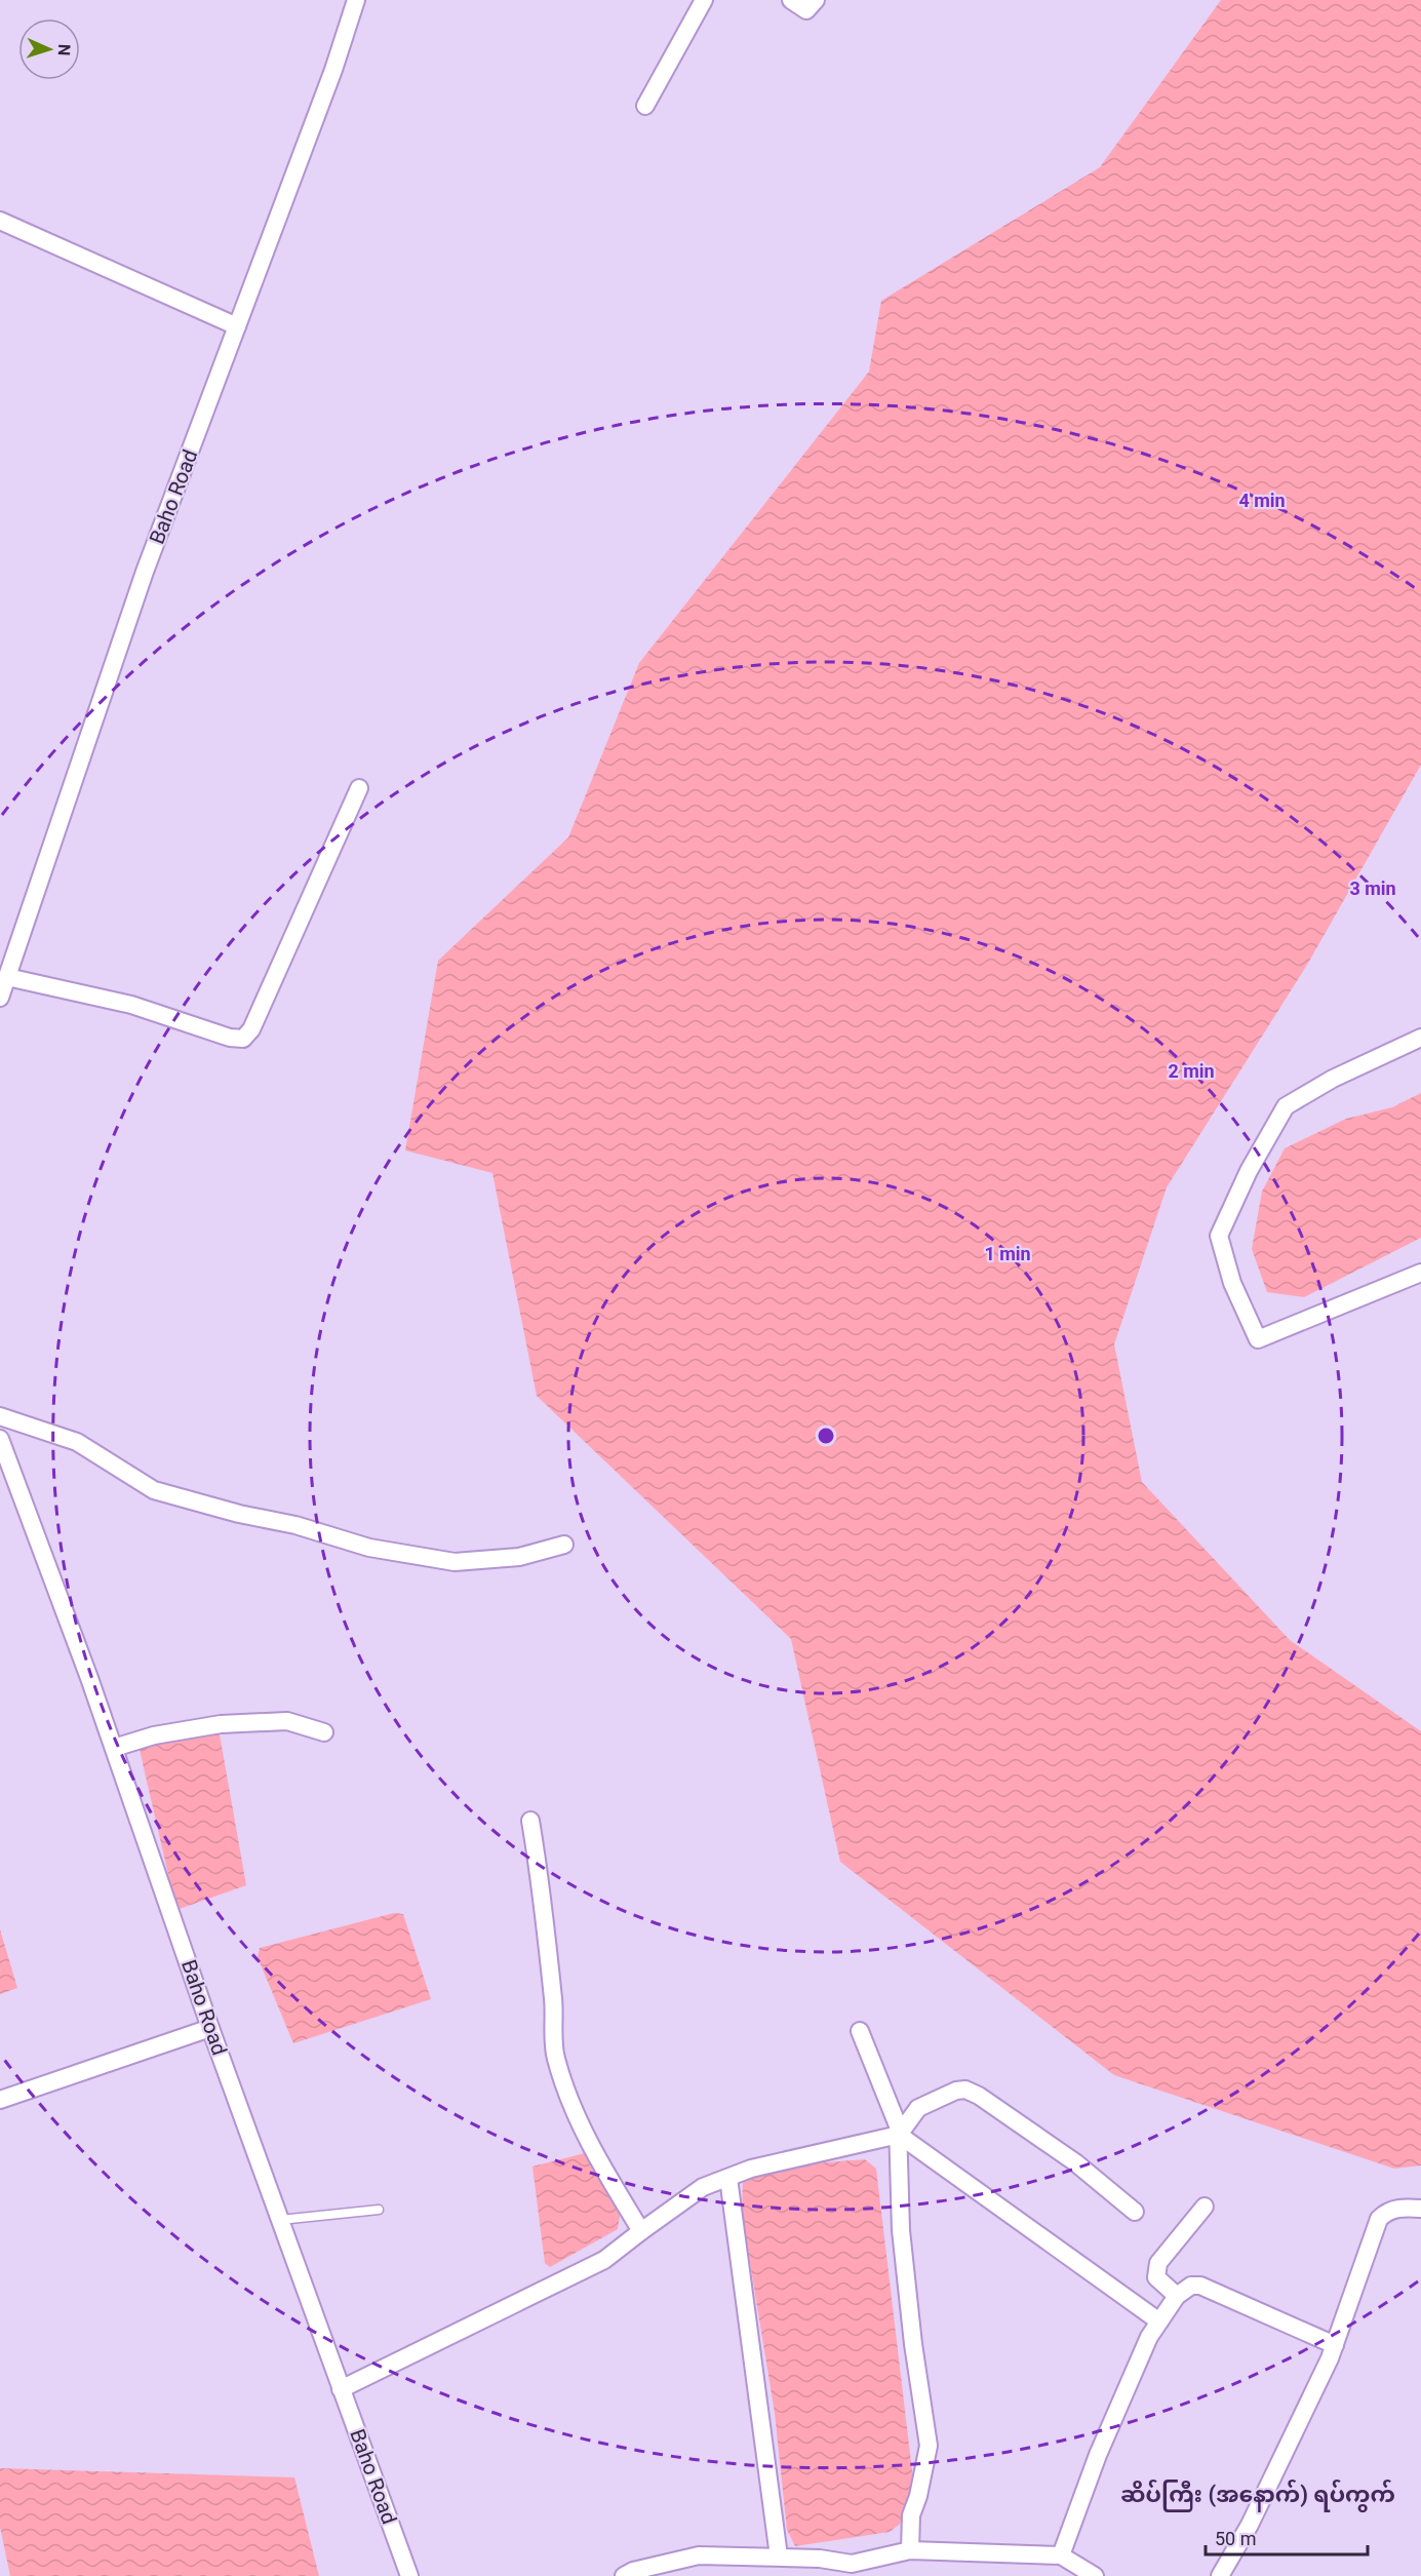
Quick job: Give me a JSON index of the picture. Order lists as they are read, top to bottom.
{
  "streets": {
    "street": ["Baho Road"]
  },
  "districts": ["ဆိပ်ကြီး (အနောက်) ရပ်ကွက်"],
  "scale_bar": "50 m",
  "north": "right",
  "rings": [
    "4 min",
    "3 min",
    "2 min",
    "1 min"
  ]
}
